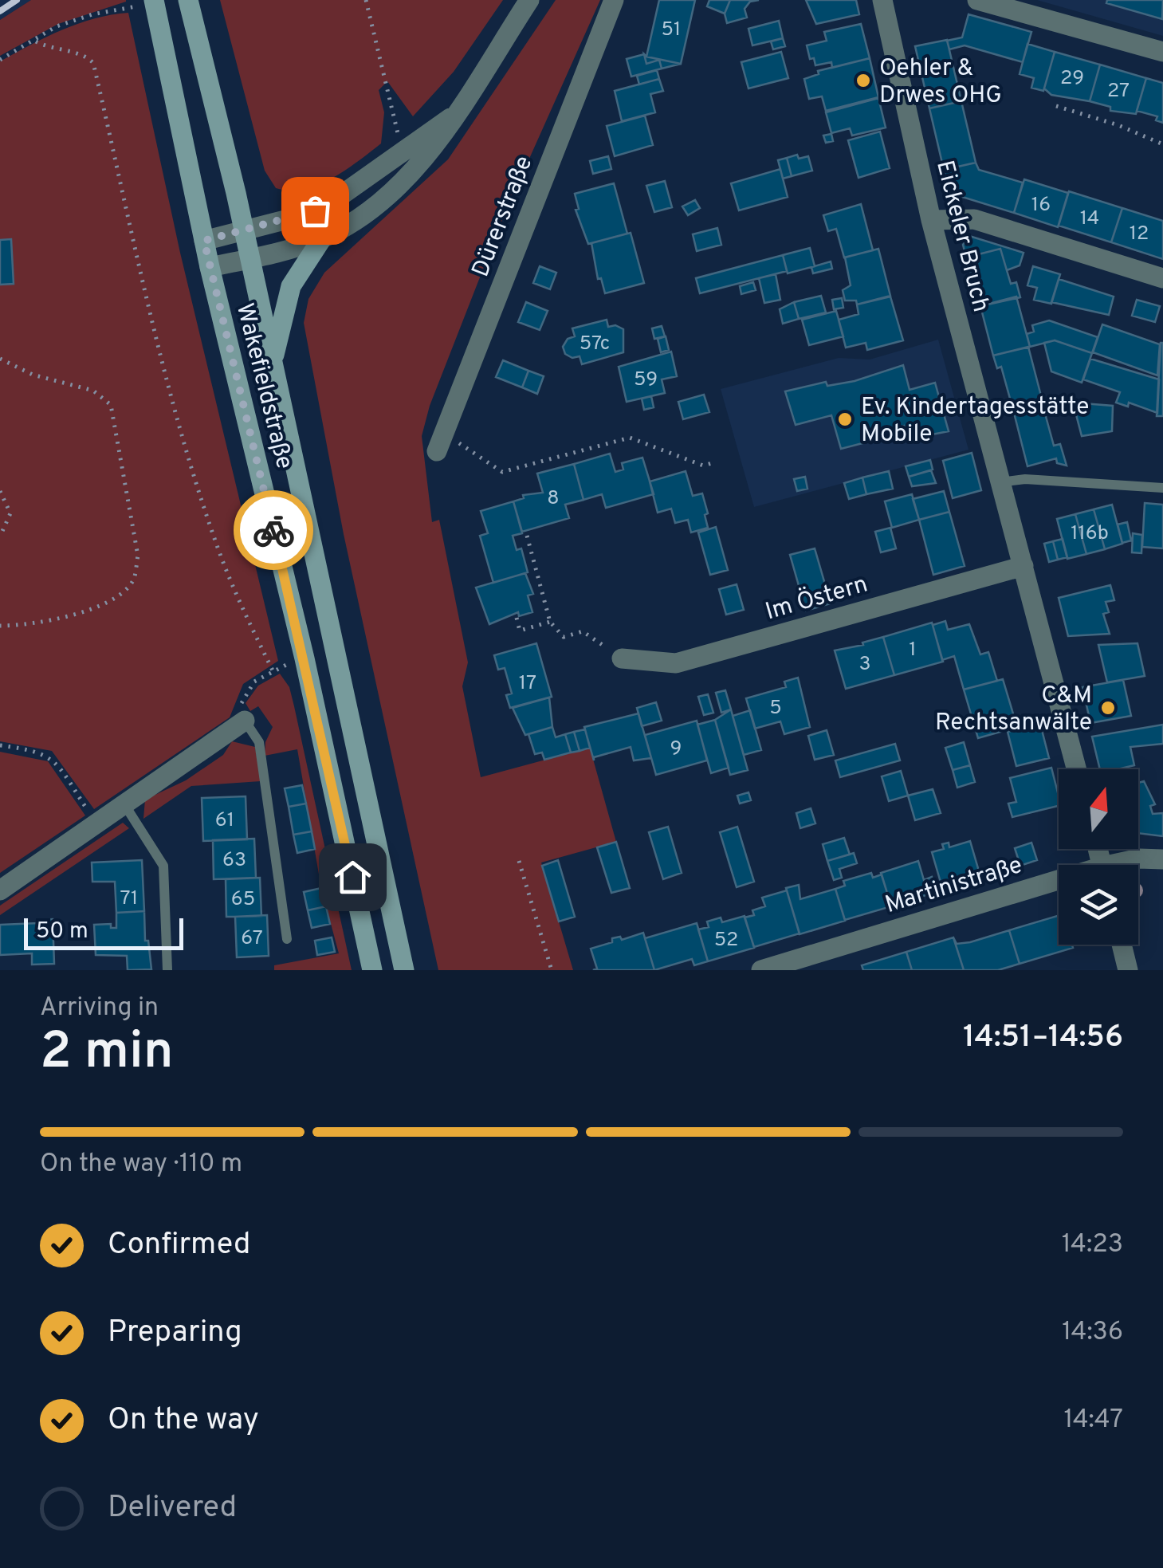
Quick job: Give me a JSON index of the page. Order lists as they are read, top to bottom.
{
  "streets": {
    "main road": ["Wakefieldstraße"],
    "street": [
      "Dürerstraße",
      "Eickeler Bruch",
      "Im Östern",
      "Martinistraße"
    ]
  },
  "crossings": [
    ["Eickeler Bruch", "Im Östern"]
  ],
  "places": ["Oehler & Drwes OHG", "Ev. Kindertagesstätte Mobile", "C&M Rechtsanwälte"],
  "house_numbers": [
    "51",
    "29",
    "27",
    "16",
    "14",
    "12",
    "57c",
    "59",
    "8",
    "116b",
    "1",
    "3",
    "17",
    "5",
    "9",
    "61",
    "63",
    "71",
    "65",
    "67",
    "52"
  ],
  "scale_bar": "50 m",
  "north": "top",
  "page": {
    "scale": "50 m",
    "heading": ["2 min", "Arriving in", "14:51–14:56"],
    "bar": "On the way · 110 m",
    "list": [
      ["Confirmed", "14:23"],
      ["Preparing", "14:36"],
      ["On the way", "14:47"],
      "Delivered"
    ]
  }
}
